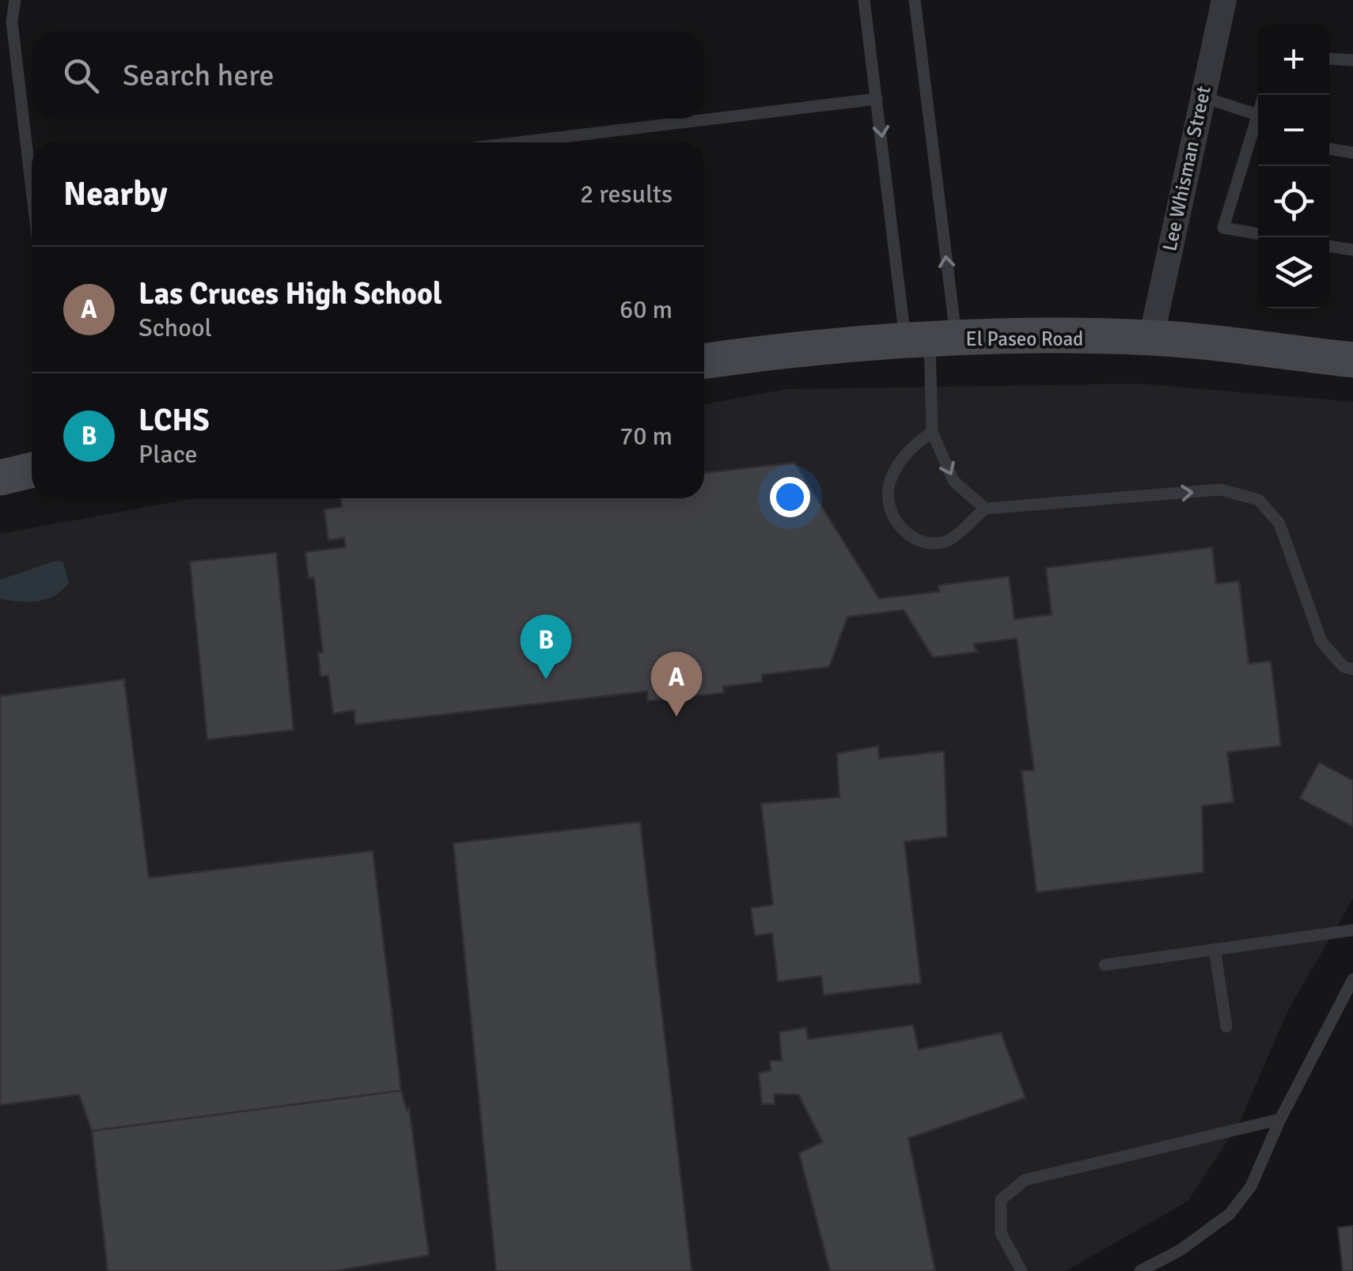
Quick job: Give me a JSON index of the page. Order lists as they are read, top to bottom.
{
  "streets": {
    "main road": ["El Paseo Road"],
    "street": ["Lee Whisman Street"]
  },
  "crossings": [
    ["Lee Whisman Street", "El Paseo Road"]
  ],
  "page": {
    "map_buttons": ["+", "−"],
    "search": "Search here",
    "heading": ["Nearby", "2 results"],
    "list": [
      {
        "mark": "A",
        "name": "Las Cruces High School",
        "note": "School",
        "value": "60 m"
      },
      {
        "mark": "B",
        "name": "LCHS",
        "note": "Place",
        "value": "70 m"
      }
    ],
    "pins": ["B", "A"]
  }
}
